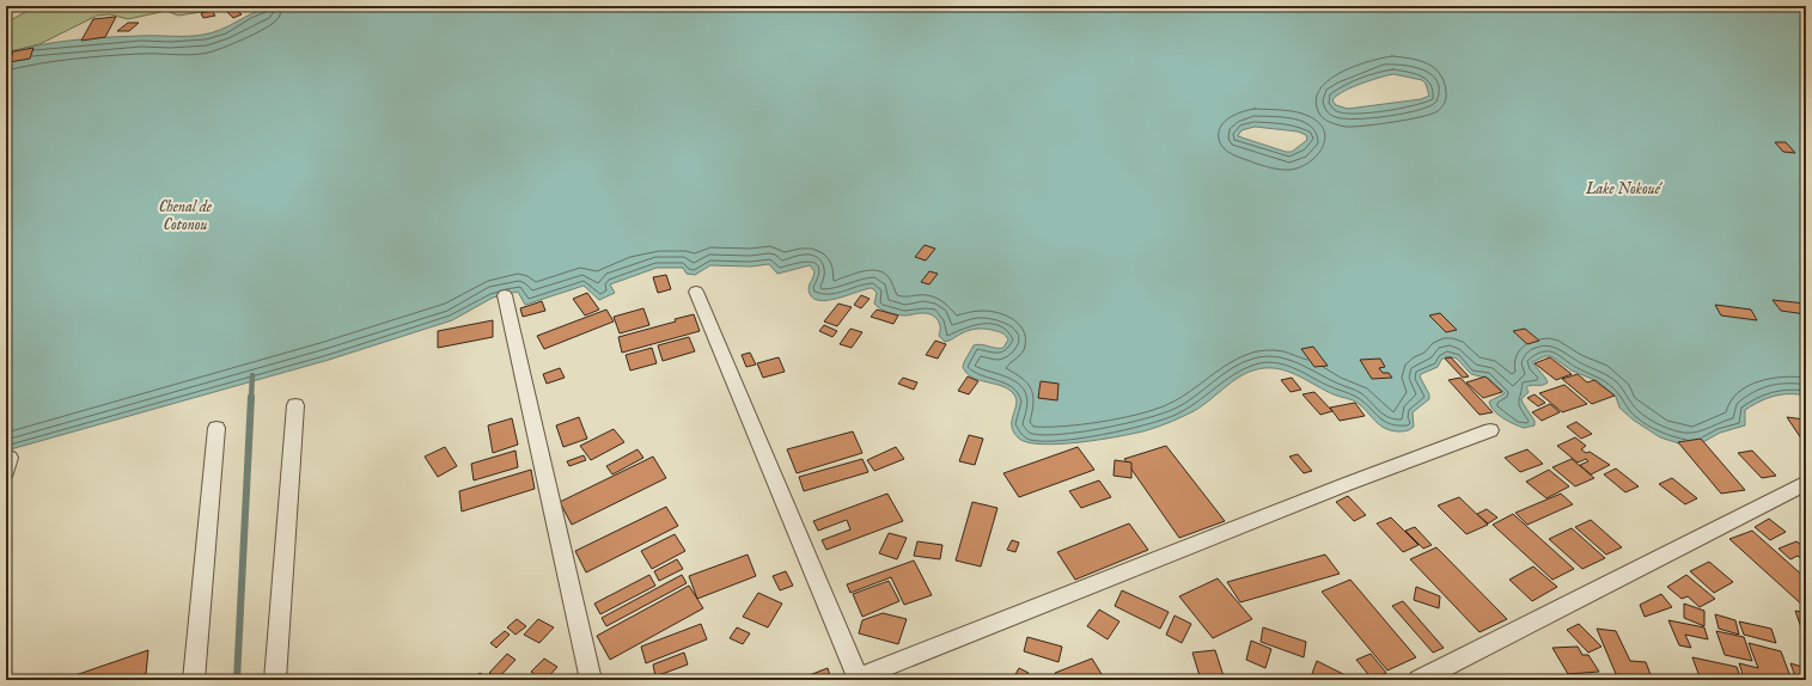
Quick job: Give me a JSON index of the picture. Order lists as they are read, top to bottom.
{
  "water": ["Lake Nokoué", "Chenal de Cotonou"]
}
